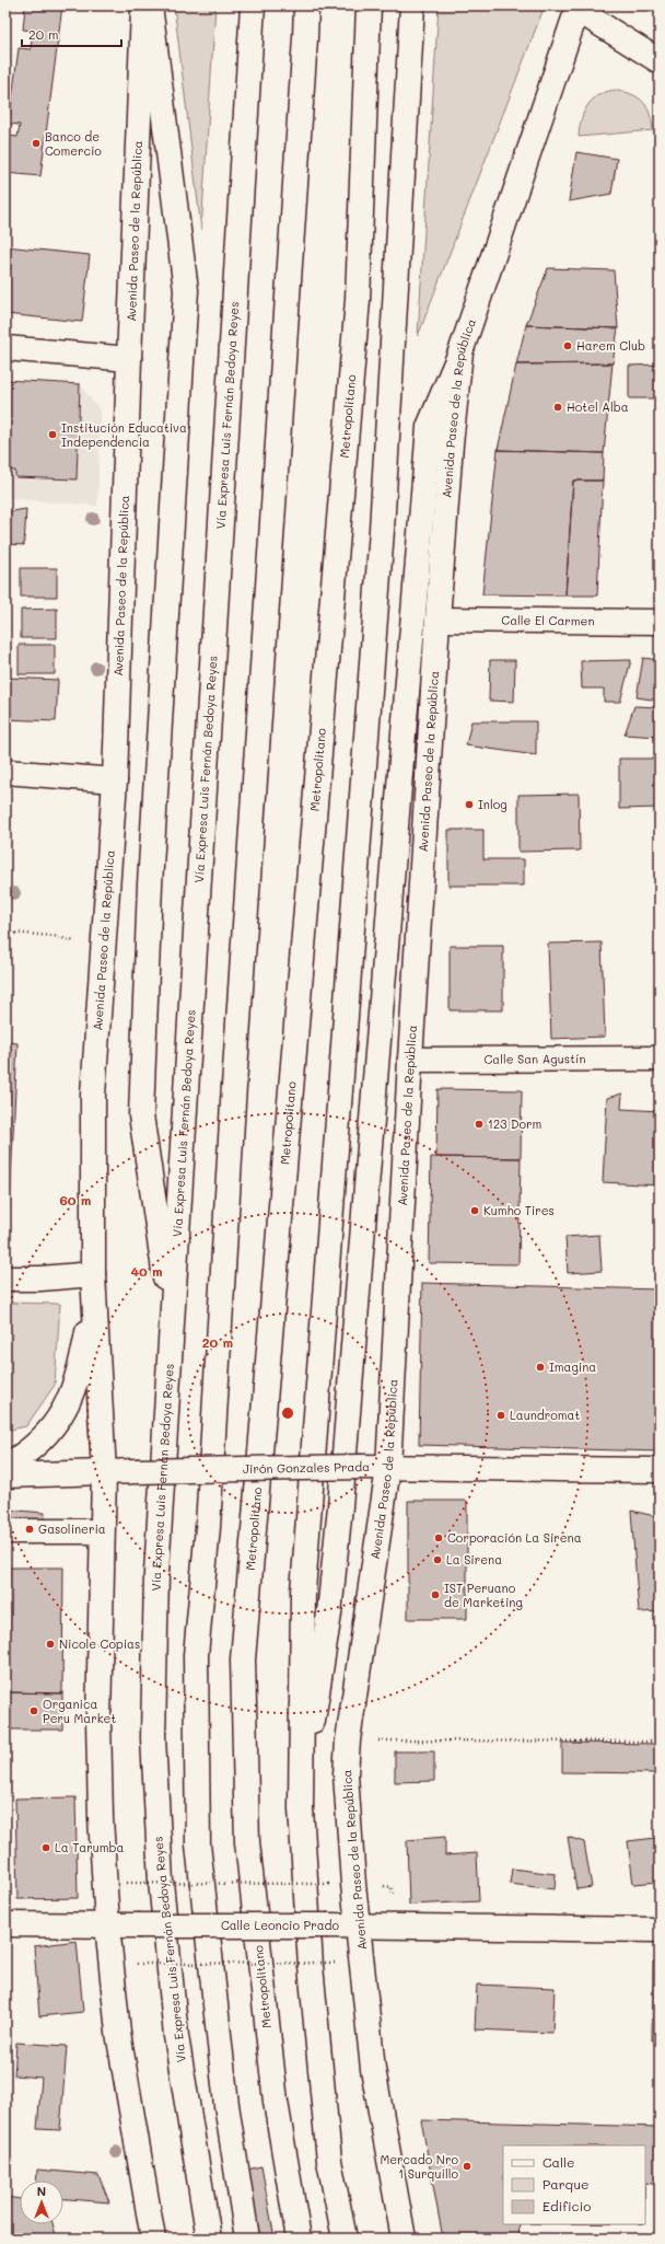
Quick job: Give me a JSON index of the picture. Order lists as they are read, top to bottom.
{
  "streets": {
    "main road": [
      "Avenida Paseo de la República",
      "Vía Expresa Luis Fernán Bedoya Reyes",
      "Metropolitano",
      "Calle El Carmen",
      "Calle San Agustín",
      "Jirón Gonzales Prada",
      "Calle Leoncio Prado"
    ]
  },
  "crossings": [
    ["Avenida Paseo de la República", "Calle El Carmen"],
    ["Avenida Paseo de la República", "Calle San Agustín"],
    ["Avenida Paseo de la República", "Jirón Gonzales Prada"],
    ["Avenida Paseo de la República", "Calle Leoncio Prado"]
  ],
  "places": [
    "Banco de Comercio",
    "Harem Club",
    "Hotel Alba",
    "Institución Educativa Independencia",
    "Inlog",
    "123 Dorm",
    "Kumho Tires",
    "Imagina",
    "Laundromat",
    "Gasolineria",
    "Corporación La Sirena",
    "La Sirena",
    "IST Peruano de Marketing",
    "Nicole Copias",
    "Organica Peru Market",
    "La Tarumba",
    "Mercado Nro 1 Surquillo"
  ],
  "legend": ["Calle", "Parque", "Edificio"],
  "scale_bar": "20 m",
  "north": "top",
  "rings": ["60 m", "40 m", "20 m"]
}
